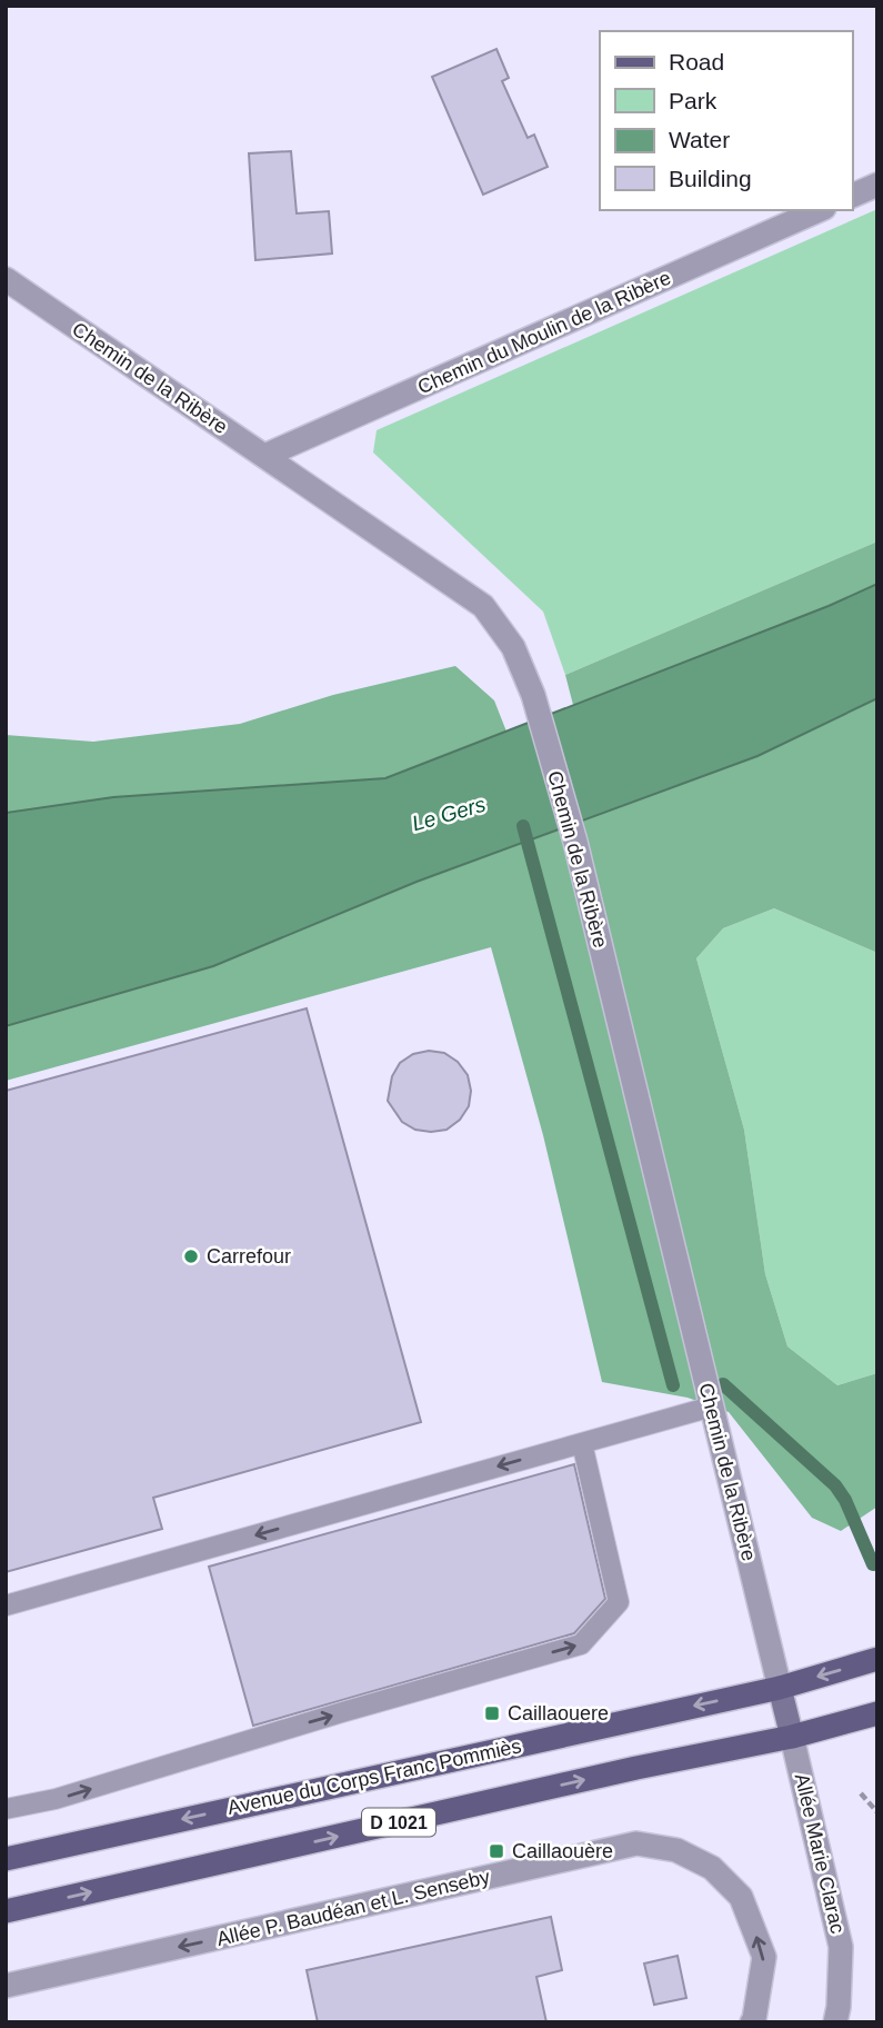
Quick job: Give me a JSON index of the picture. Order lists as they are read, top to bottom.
{
  "streets": {
    "main road": ["Avenue du Corps Franc Pommiès", "D 1021"],
    "street": [
      "Chemin du Moulin de la Ribère",
      "Chemin de la Ribère",
      "Allée Marie Clarac",
      "Allée P. Baudéan et L. Senseby"
    ]
  },
  "crossings": [
    ["Chemin du Moulin de la Ribère", "Chemin de la Ribère"],
    ["Chemin de la Ribère", "Avenue du Corps Franc Pommiès"],
    ["Chemin de la Ribère", "Allée Marie Clarac"],
    ["Avenue du Corps Franc Pommiès", "Allée Marie Clarac"],
    ["D 1021", "Allée Marie Clarac"]
  ],
  "one_way": ["Allée P. Baudéan et L. Senseby"],
  "water": ["Le Gers"],
  "places": {
    "other": ["Carrefour"],
    "transit": ["Caillaouere", "Caillaouère"]
  },
  "legend": [
    "Road",
    "Park",
    "Water",
    "Building"
  ]
}
